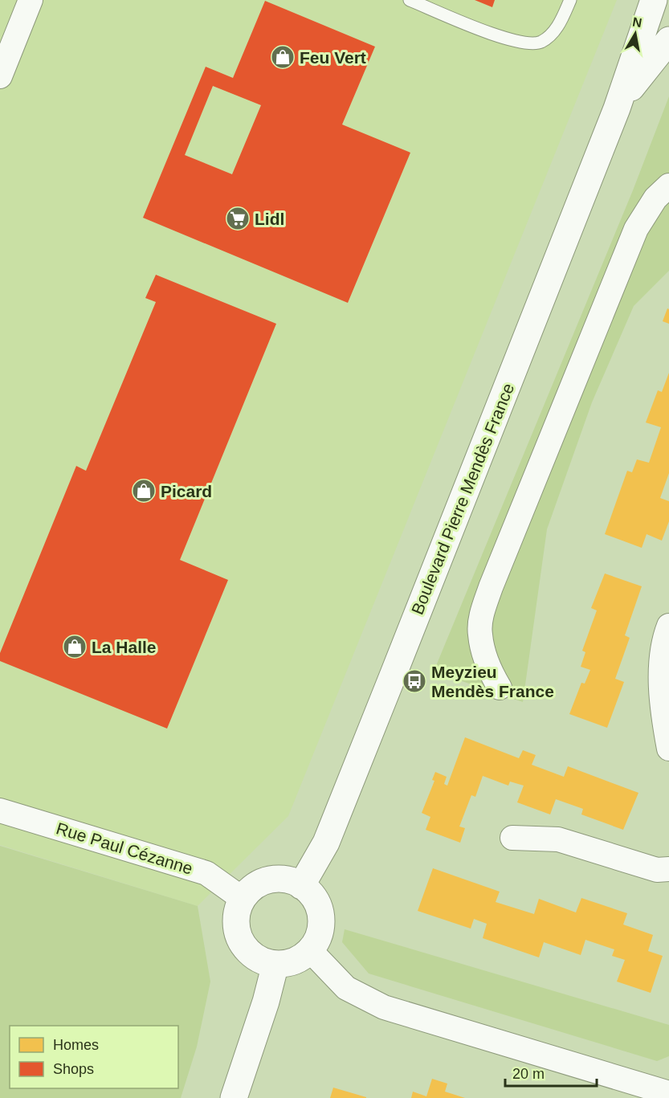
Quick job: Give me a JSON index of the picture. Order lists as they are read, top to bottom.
{
  "streets": {
    "street": ["Boulevard Pierre Mendès France", "Rue Paul Cézanne"]
  },
  "crossings": [
    ["Boulevard Pierre Mendès France", "Rue Paul Cézanne"]
  ],
  "places": {
    "shop": ["Feu Vert", "Picard", "La Halle"],
    "supermarket": ["Lidl"],
    "bus stop": ["Meyzieu Mendès France"]
  },
  "legend": ["Homes", "Shops"],
  "scale_bar": "20 m",
  "north": "top"
}
